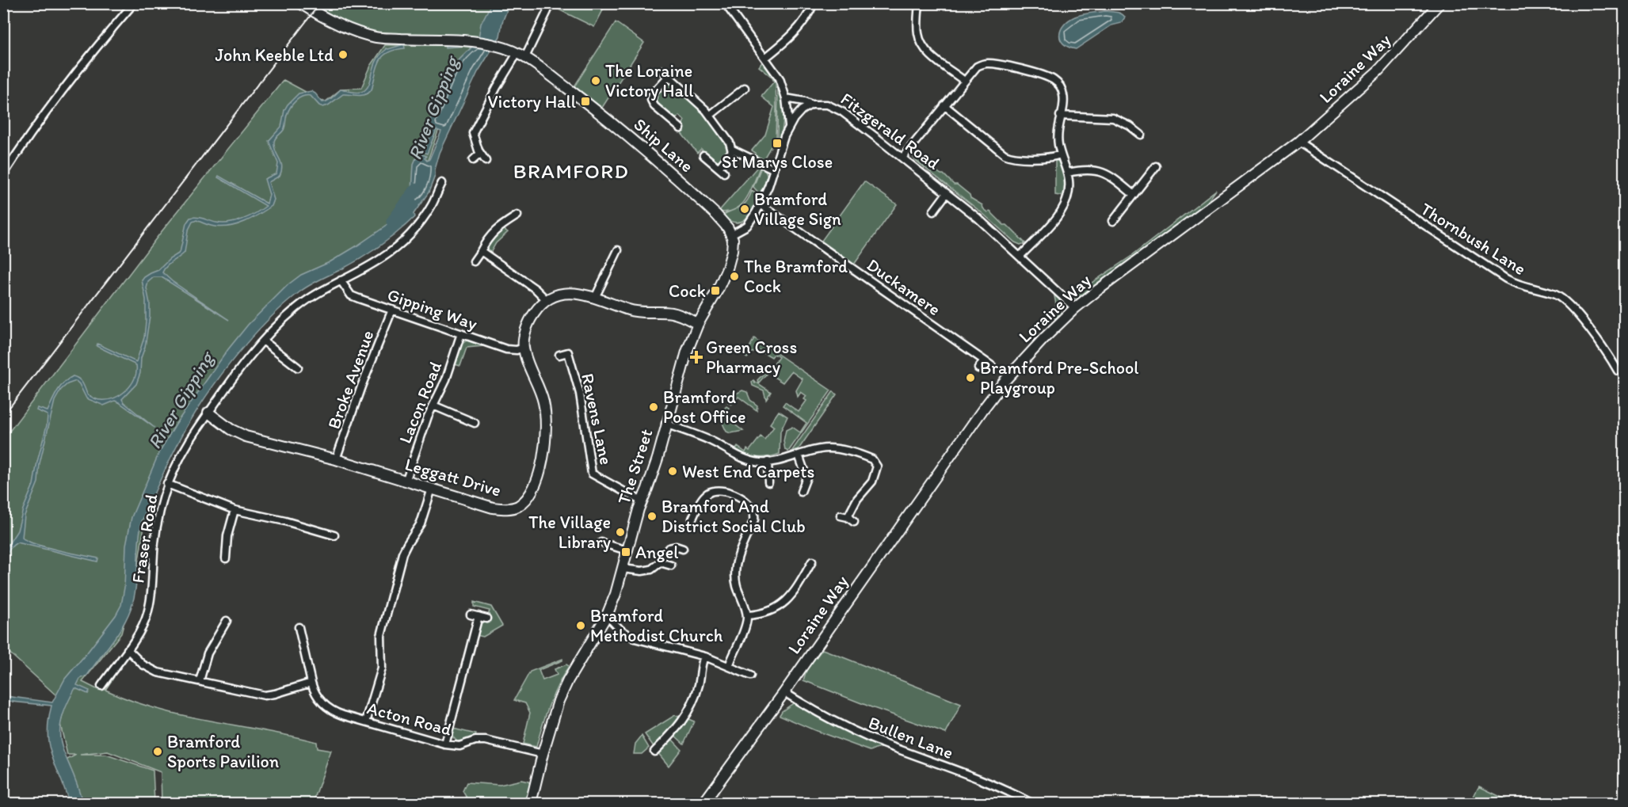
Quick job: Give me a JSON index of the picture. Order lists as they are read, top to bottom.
{
  "streets": {
    "main road": [
      "Loraine Way",
      "Ship Lane",
      "The Street",
      "Leggatt Drive"
    ],
    "street": [
      "Fitzgerald Road",
      "Thornbush Lane",
      "Duckamere",
      "Gipping Way",
      "Broke Avenue",
      "Lacon Road",
      "Ravens Lane",
      "Fraser Road",
      "Acton Road",
      "Bullen Lane"
    ]
  },
  "crossings": [
    ["Loraine Way", "Fitzgerald Road"],
    ["Loraine Way", "Thornbush Lane"],
    ["Loraine Way", "Bullen Lane"],
    ["Fitzgerald Road", "Ship Lane"],
    ["Fitzgerald Road", "Duckamere"],
    ["Gipping Way", "Broke Avenue"],
    ["Gipping Way", "Lacon Road"],
    ["Gipping Way", "Leggatt Drive"],
    ["Gipping Way", "Fraser Road"],
    ["Broke Avenue", "Leggatt Drive"],
    ["Lacon Road", "Leggatt Drive"],
    ["Ravens Lane", "The Street"],
    ["The Street", "Acton Road"],
    ["Leggatt Drive", "Fraser Road"]
  ],
  "districts": ["BRAMFORD"],
  "water": ["River Gipping"],
  "places": {
    "other": [
      "John Keeble Ltd",
      "The Loraine Victory Hall",
      "Bramford Village Sign",
      "The Bramford Cock",
      "Bramford Pre-School Playgroup",
      "Bramford Post Office",
      "West End Carpets",
      "Bramford And District Social Club",
      "The Village Library",
      "Bramford Methodist Church",
      "Bramford Sports Pavilion"
    ],
    "transit": [
      "Victory Hall",
      "St Marys Close",
      "Cock",
      "Angel"
    ],
    "health": ["Green Cross Pharmacy"]
  }
}
